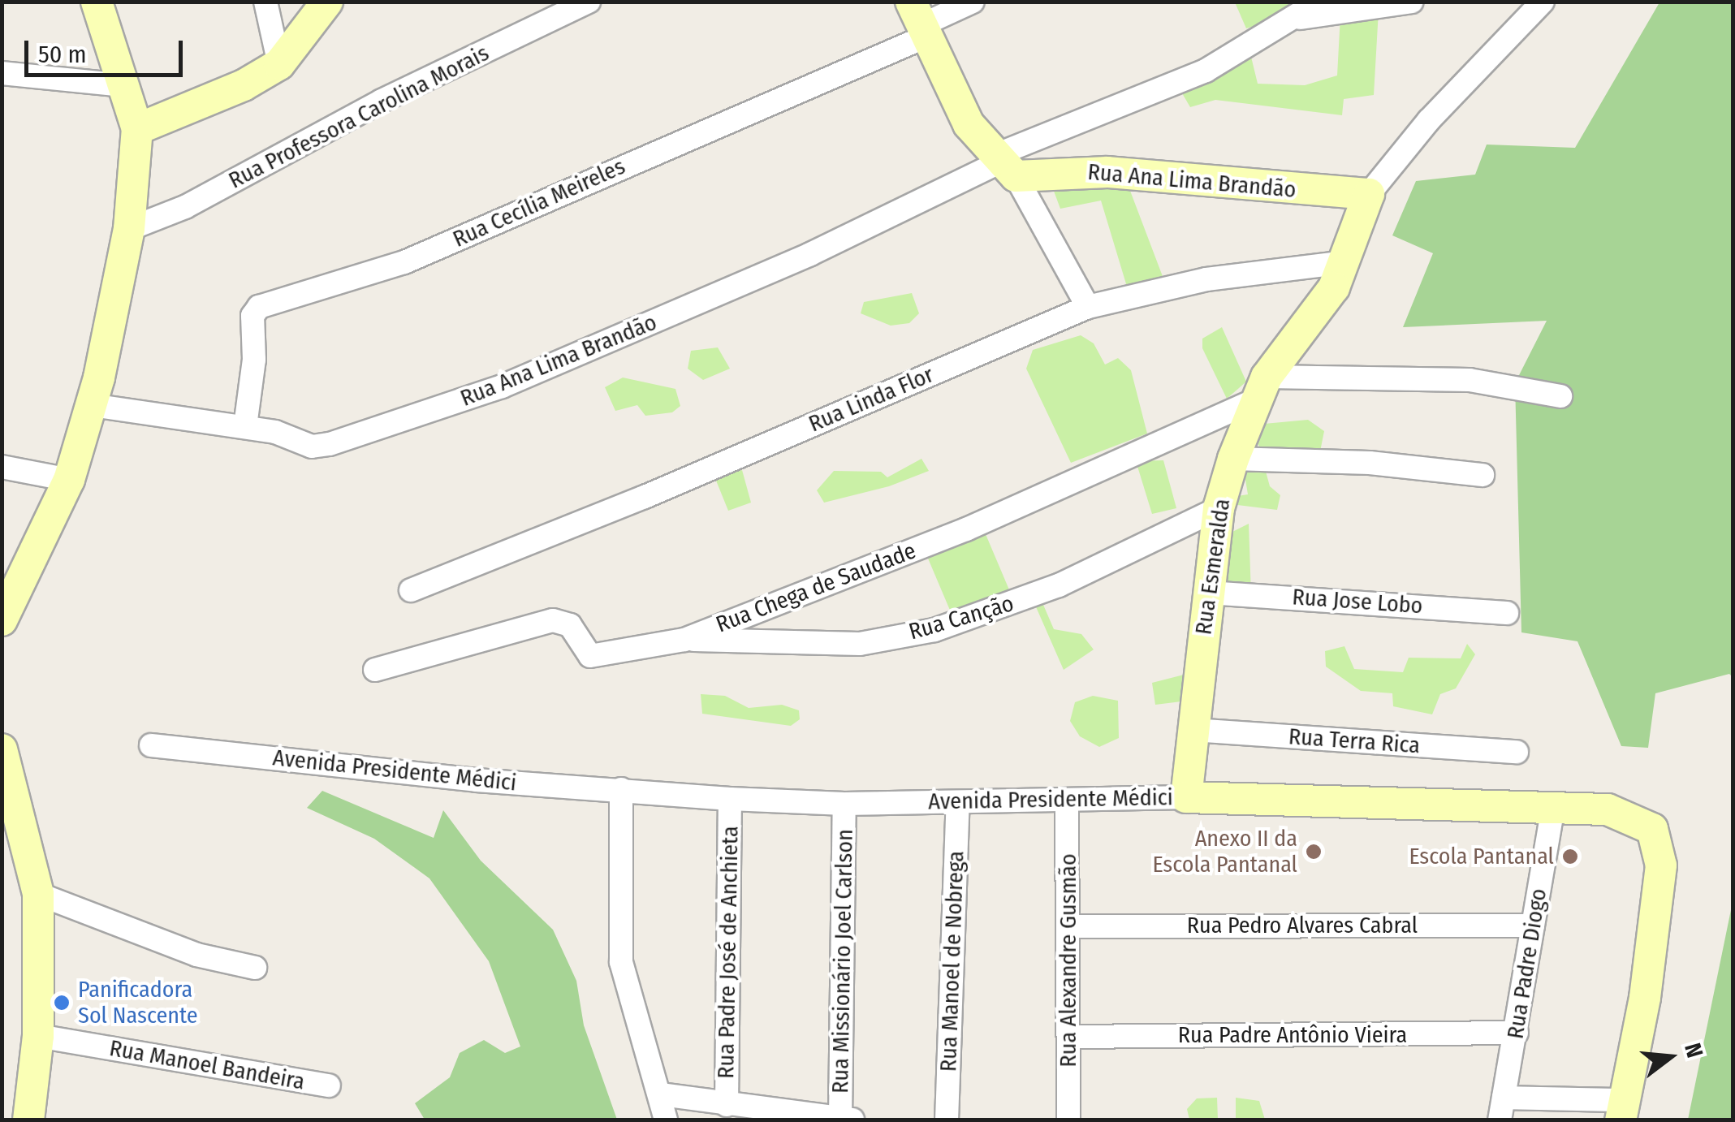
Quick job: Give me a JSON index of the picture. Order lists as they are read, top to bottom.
{
  "streets": {
    "street": [
      "Rua Professora Carolina Morais",
      "Rua Ana Lima Brandão",
      "Rua Cecília Meireles",
      "Rua Linda Flor",
      "Rua Esmeralda",
      "Rua Chega de Saudade",
      "Rua Jose Lobo",
      "Rua Canção",
      "Rua Terra Rica",
      "Avenida Presidente Médici",
      "Rua Pedro Alvares Cabral",
      "Rua Padre José de Anchieta",
      "Rua Alexandre Gusmão",
      "Rua Missionário Joel Carlson",
      "Rua Manoel de Nobrega",
      "Rua Padre Diogo",
      "Rua Padre Antônio Vieira",
      "Rua Manoel Bandeira"
    ]
  },
  "crossings": [
    ["Rua Ana Lima Brandão", "Rua Cecília Meireles"],
    ["Rua Ana Lima Brandão", "Rua Esmeralda"],
    ["Rua Linda Flor", "Rua Esmeralda"],
    ["Rua Esmeralda", "Rua Chega de Saudade"],
    ["Rua Esmeralda", "Rua Jose Lobo"],
    ["Rua Esmeralda", "Rua Canção"],
    ["Rua Esmeralda", "Rua Terra Rica"],
    ["Rua Esmeralda", "Avenida Presidente Médici"],
    ["Rua Chega de Saudade", "Rua Canção"],
    ["Avenida Presidente Médici", "Rua Padre José de Anchieta"],
    ["Avenida Presidente Médici", "Rua Alexandre Gusmão"],
    ["Avenida Presidente Médici", "Rua Missionário Joel Carlson"],
    ["Avenida Presidente Médici", "Rua Manoel de Nobrega"],
    ["Avenida Presidente Médici", "Rua Padre Diogo"],
    ["Rua Pedro Alvares Cabral", "Rua Alexandre Gusmão"],
    ["Rua Pedro Alvares Cabral", "Rua Padre Diogo"],
    ["Rua Alexandre Gusmão", "Rua Padre Antônio Vieira"],
    ["Rua Padre Diogo", "Rua Padre Antônio Vieira"]
  ],
  "places": ["Anexo II da Escola Pantanal", "Escola Pantanal", "Panificadora Sol Nascente"],
  "scale_bar": "50 m",
  "north": "right"
}
